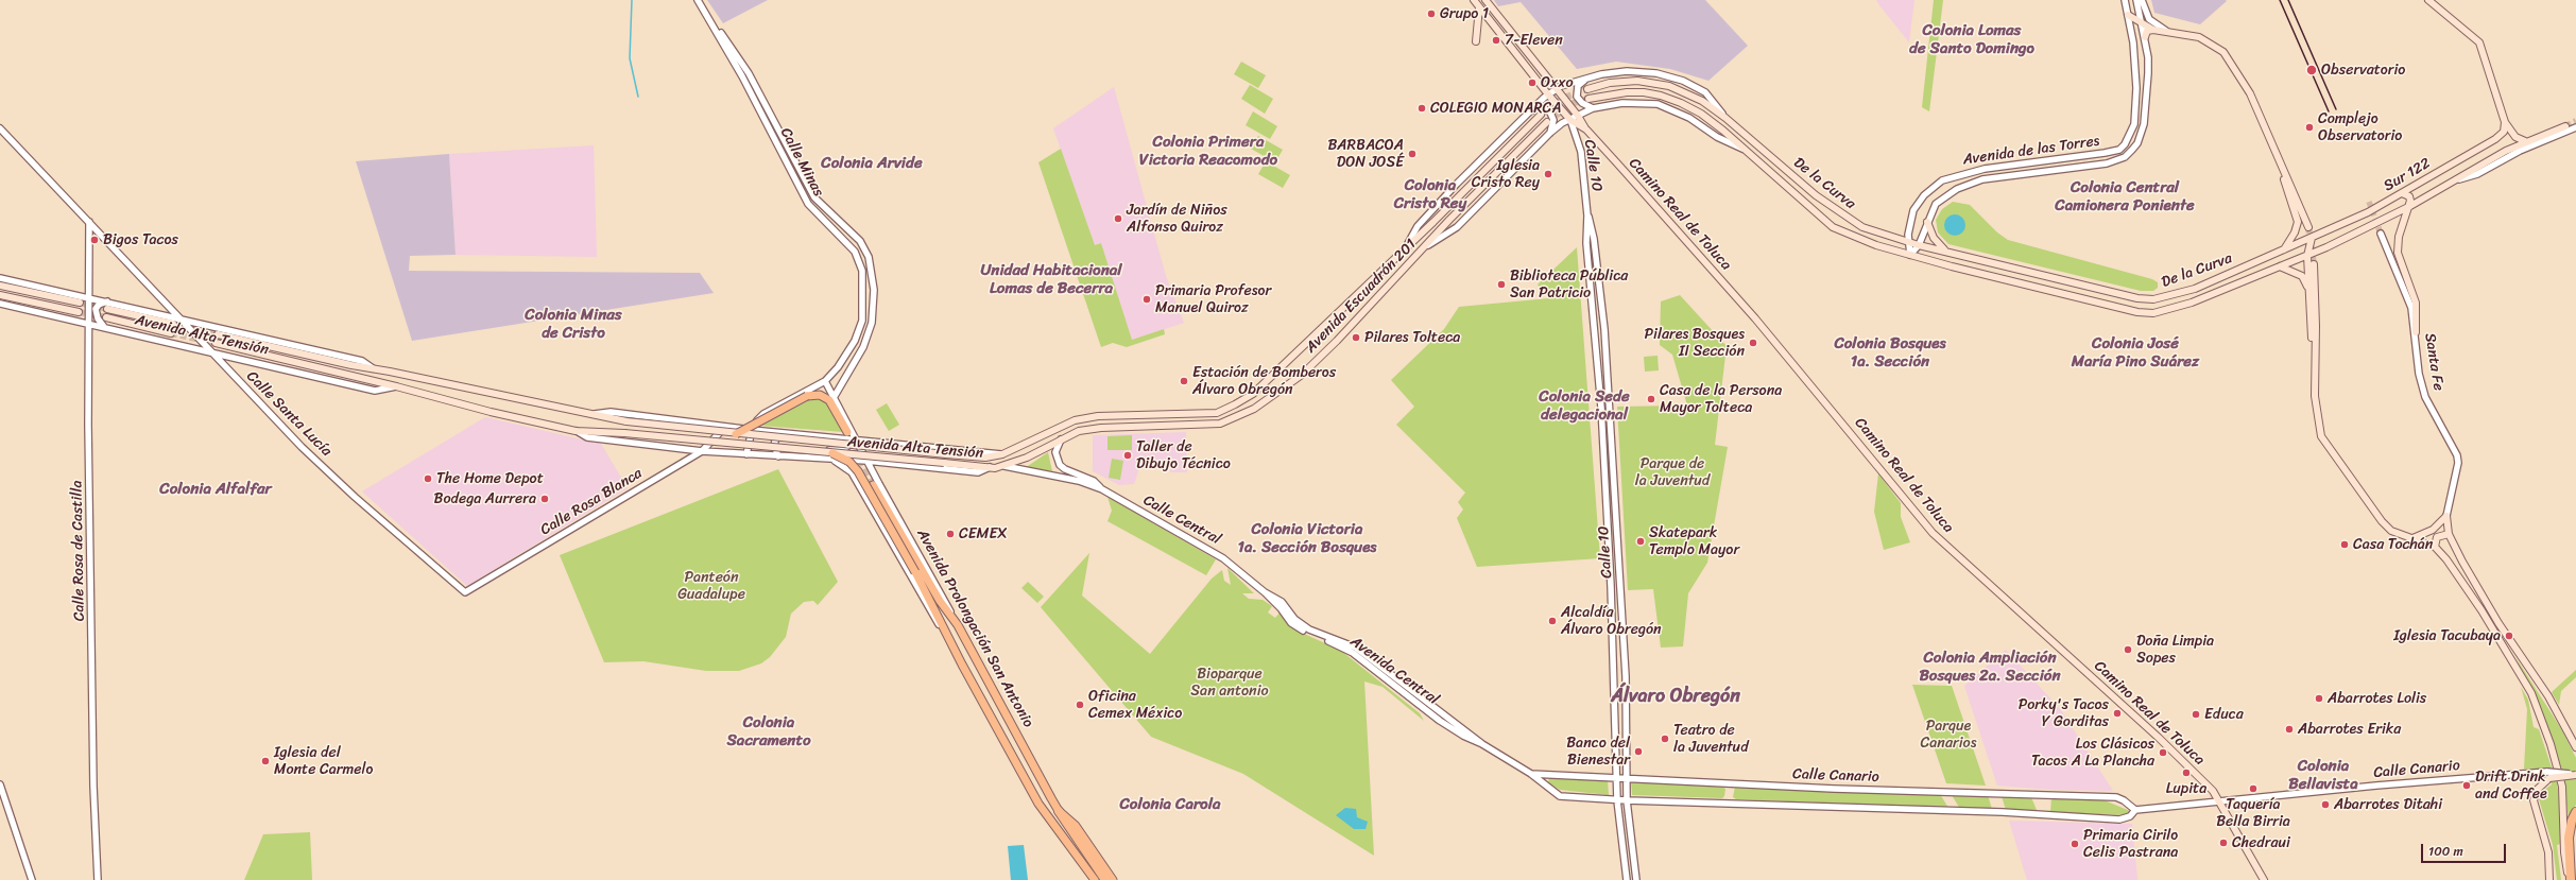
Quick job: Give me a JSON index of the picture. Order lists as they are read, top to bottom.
{
  "streets": {
    "main road": [
      "Sur 122",
      "De la Curva",
      "Camino Real de Toluca",
      "Avenida Escuadrón 201",
      "Avenida Alta Tensión",
      "Avenida Prolongación San Antonio"
    ],
    "street": [
      "Avenida de las Torres",
      "Calle Minas",
      "Calle 10",
      "Santa Fe",
      "Calle Santa Lucía",
      "Calle Rosa Blanca",
      "Calle Central",
      "Calle Rosa de Castilla",
      "Avenida Central",
      "Calle Canario"
    ]
  },
  "crossings": [
    ["Avenida de las Torres", "De la Curva"],
    ["Calle Minas", "Avenida Alta Tensión"],
    ["Calle 10", "De la Curva"],
    ["Calle 10", "Camino Real de Toluca"],
    ["Calle 10", "Calle Canario"],
    ["Sur 122", "De la Curva"],
    ["De la Curva", "Camino Real de Toluca"],
    ["De la Curva", "Avenida Escuadrón 201"],
    ["Camino Real de Toluca", "Calle Canario"],
    ["Avenida Escuadrón 201", "Avenida Alta Tensión"],
    ["Avenida Escuadrón 201", "Calle Central"],
    ["Avenida Alta Tensión", "Calle Santa Lucía"],
    ["Avenida Alta Tensión", "Calle Rosa Blanca"],
    ["Avenida Alta Tensión", "Calle Rosa de Castilla"],
    ["Avenida Alta Tensión", "Avenida Prolongación San Antonio"],
    ["Calle Santa Lucía", "Calle Rosa Blanca"],
    ["Calle Santa Lucía", "Calle Rosa de Castilla"],
    ["Calle Central", "Avenida Central"],
    ["Avenida Central", "Calle Canario"]
  ],
  "districts": [
    "Colonia Lomas de Santo Domingo",
    "Colonia Primera Victoria Reacomodo",
    "Colonia Arvide",
    "Colonia Cristo Rey",
    "Colonia Central Camionera Poniente",
    "Unidad Habitacional Lomas de Becerra",
    "Colonia Minas de Cristo",
    "Colonia Bosques 1a. Sección",
    "Colonia José María Pino Suárez",
    "Colonia Sede delegacional",
    "Colonia Alfalfar",
    "Colonia Victoria 1a. Sección Bosques",
    "Colonia Ampliación Bosques 2a. Sección",
    "Álvaro Obregón",
    "Colonia Sacramento",
    "Colonia Bellavista",
    "Colonia Carola"
  ],
  "parks": [
    "Parque de la Juventud",
    "Panteón Guadalupe",
    "Bioparque San antonio",
    "Parque Canarios"
  ],
  "places": [
    "Grupo 1",
    "7-Eleven",
    "Observatorio",
    "Oxxo",
    "COLEGIO MONARCA",
    "Complejo Observatorio",
    "BARBACOA DON JOSÉ",
    "Iglesia Cristo Rey",
    "Jardín de Niños Alfonso Quiroz",
    "Bigos Tacos",
    "Biblioteca Pública San Patricio",
    "Primaria Profesor Manuel Quiroz",
    "Pilares Tolteca",
    "Pilares Bosques II Sección",
    "Estación de Bomberos Álvaro Obregón",
    "Casa de la Persona Mayor Tolteca",
    "Taller de Dibujo Técnico",
    "The Home Depot",
    "Bodega Aurrera",
    "CEMEX",
    "Skatepark Templo Mayor",
    "Casa Tochán",
    "Alcaldía Álvaro Obregón",
    "Iglesia Tacubaya",
    "Doña Limpia Sopes",
    "Abarrotes Lolis",
    "Oficina Cemex México",
    "Porky's Tacos Y Gorditas",
    "Educa",
    "Abarrotes Erika",
    "Teatro de la Juventud",
    "Banco del Bienestar",
    "Los Clásicos Tacos A La Plancha",
    "Iglesia del Monte Carmelo",
    "Lupita",
    "Drift Drink and Coffee",
    "Taquería Bella Birria",
    "Abarrotes Ditahi",
    "Chedraui",
    "Primaria Cirilo Celis Pastrana"
  ],
  "scale_bar": "100 m"
}
